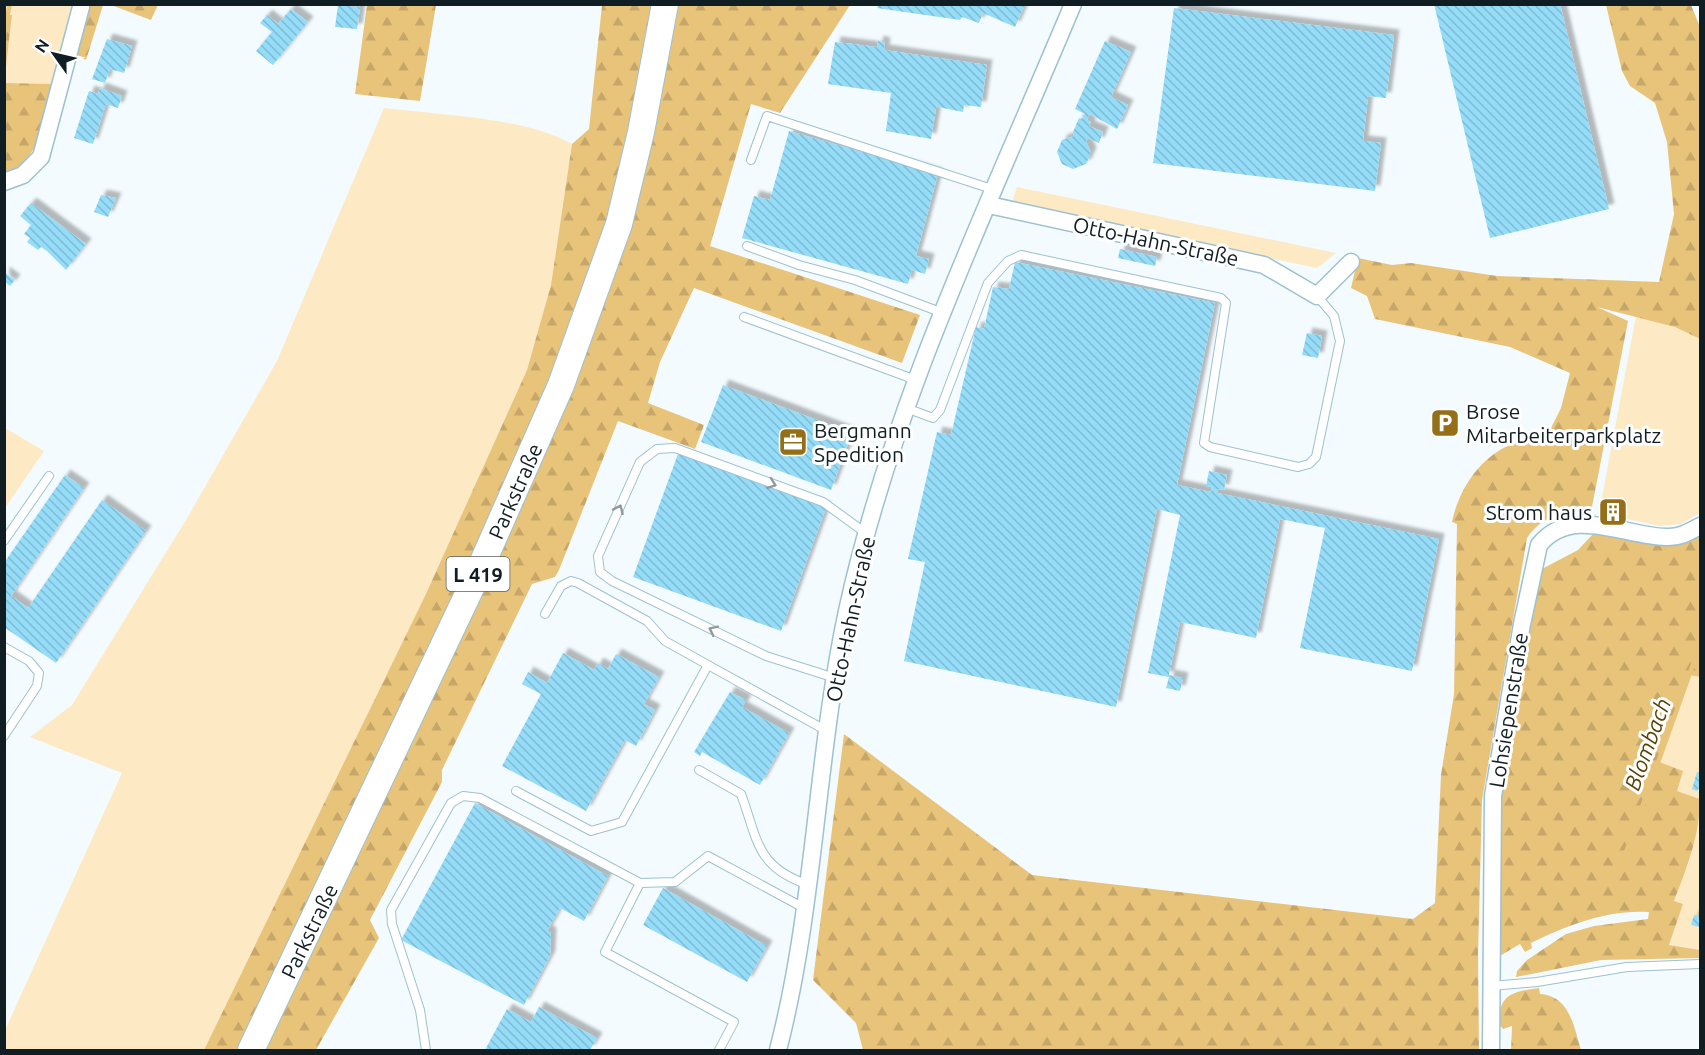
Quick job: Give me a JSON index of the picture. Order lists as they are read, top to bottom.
{
  "streets": {
    "main road": ["Parkstraße", "L 419"],
    "street": ["Otto-Hahn-Straße", "Lohsiepenstraße"]
  },
  "water": ["Blombach"],
  "places": {
    "parking": ["Brose Mitarbeiterparkplatz"],
    "office": ["Bergmann Spedition"],
    "building": ["Strom haus"]
  },
  "north": "top left"
}
